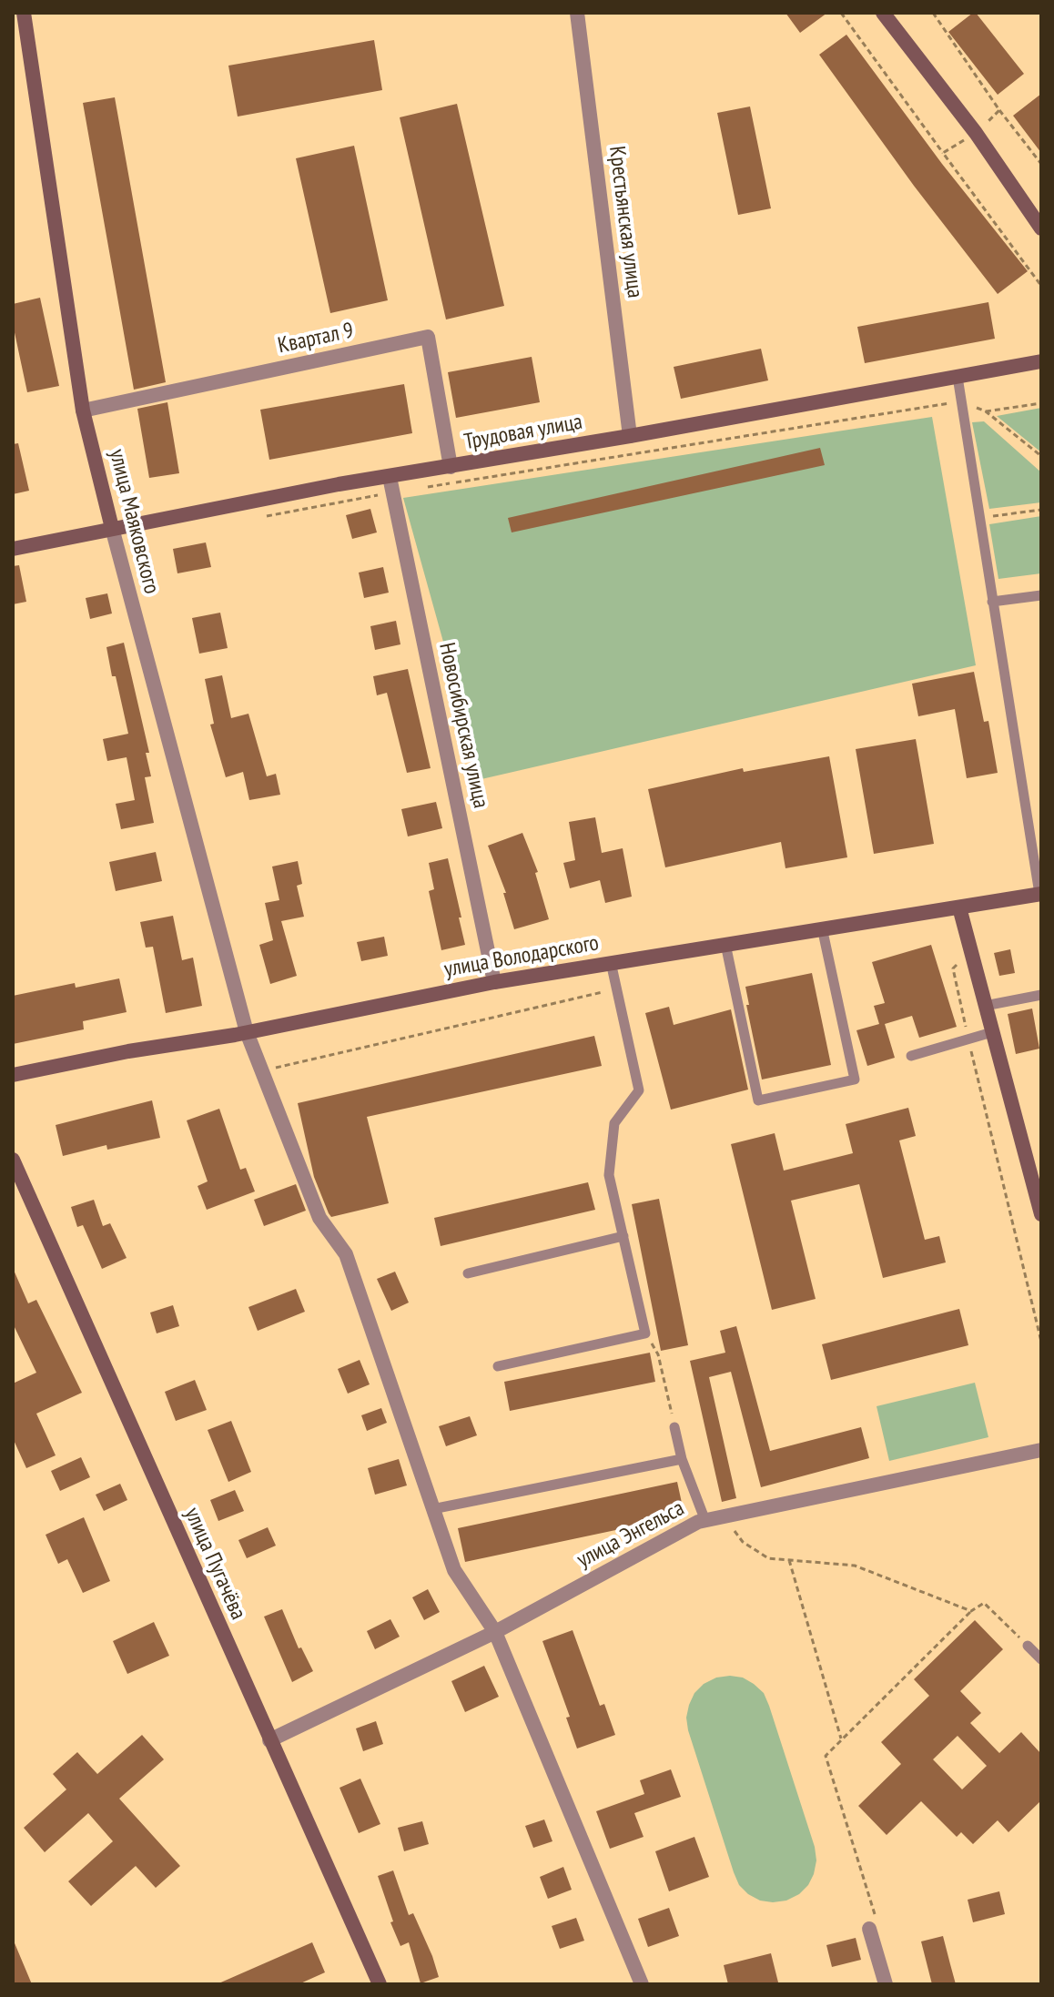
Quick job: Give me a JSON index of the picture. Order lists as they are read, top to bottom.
{
  "streets": {
    "street": [
      "Крестьянская улица",
      "Квартал 9",
      "Трудовая улица",
      "улица Маяковского",
      "Новосибирская улица",
      "улица Володарского",
      "улица Энгельса",
      "улица Пугачёва"
    ]
  },
  "crossings": [
    ["Крестьянская улица", "Трудовая улица"],
    ["Квартал 9", "Трудовая улица"],
    ["Квартал 9", "улица Маяковского"],
    ["Трудовая улица", "улица Маяковского"],
    ["Трудовая улица", "Новосибирская улица"],
    ["улица Маяковского", "улица Володарского"],
    ["улица Маяковского", "улица Энгельса"],
    ["Новосибирская улица", "улица Володарского"],
    ["улица Энгельса", "улица Пугачёва"]
  ]
}
